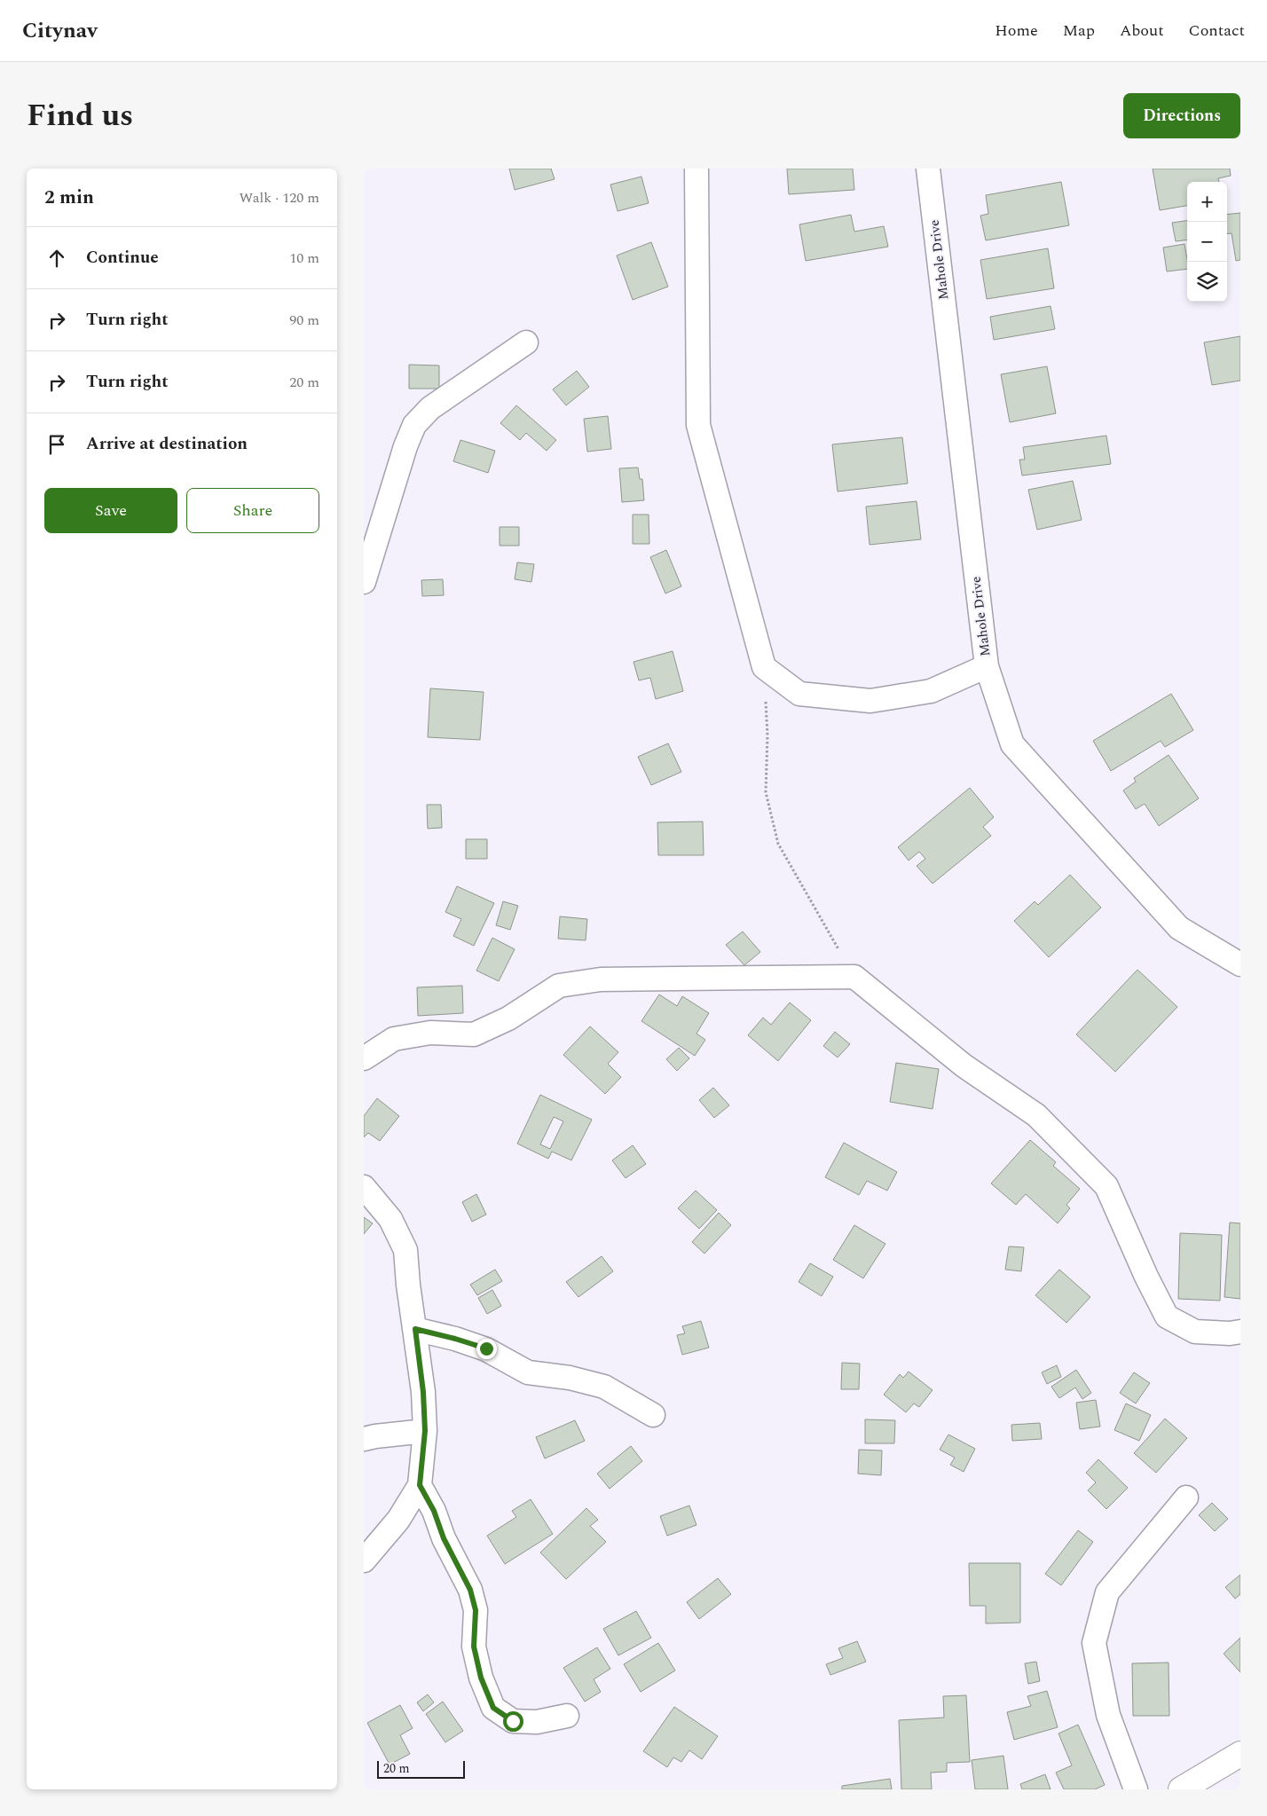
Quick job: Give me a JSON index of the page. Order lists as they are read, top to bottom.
{
  "streets": {
    "street": ["Mahole Drive"]
  },
  "scale_bar": "20 m",
  "page": {
    "header": "Citynav",
    "nav": [
      "Home",
      "Map",
      "About",
      "Contact"
    ],
    "title": "Find us",
    "buttons": [
      "Directions",
      ["Save", "Share"]
    ],
    "heading": ["2 min", "Walk · 120 m"],
    "map_buttons": ["+", "−"],
    "list": [
      ["Continue", "10 m"],
      ["Turn right", "90 m"],
      ["Turn right", "20 m"],
      "Arrive at destination"
    ],
    "scale": "20 m"
  }
}
